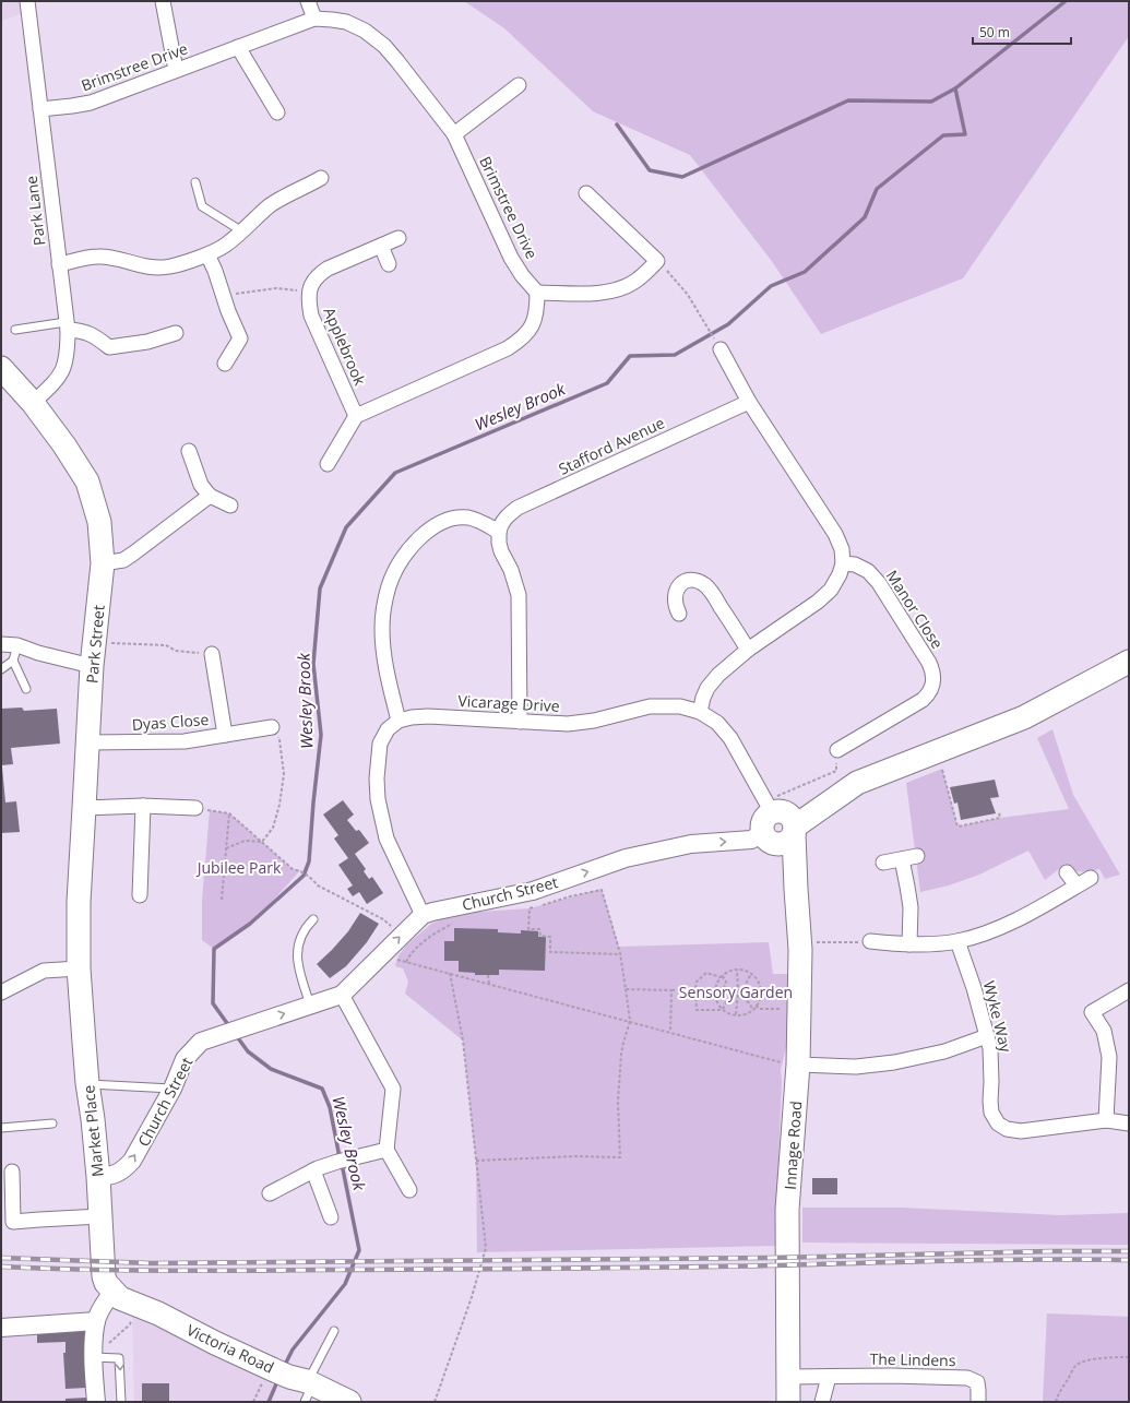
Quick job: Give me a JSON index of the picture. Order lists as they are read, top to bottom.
{
  "streets": {
    "main road": [
      "Park Street",
      "Market Place",
      "Innage Road",
      "Victoria Road"
    ],
    "street": [
      "Brimstree Drive",
      "Park Lane",
      "Applebrook",
      "Stafford Avenue",
      "Manor Close",
      "Vicarage Drive",
      "Dyas Close",
      "Church Street",
      "Wyke Way",
      "The Lindens"
    ]
  },
  "crossings": [
    ["Brimstree Drive", "Park Lane"],
    ["Park Lane", "Park Street"],
    ["Park Street", "Dyas Close"],
    ["Park Street", "Market Place"],
    ["Vicarage Drive", "Church Street"],
    ["Vicarage Drive", "Innage Road"],
    ["Church Street", "Market Place"],
    ["Church Street", "Innage Road"],
    ["Market Place", "Victoria Road"],
    ["Innage Road", "The Lindens"]
  ],
  "one_way": ["Church Street"],
  "water": ["Wesley Brook"],
  "parks": ["Jubilee Park", "Sensory Garden"],
  "scale_bar": "50 m"
}
